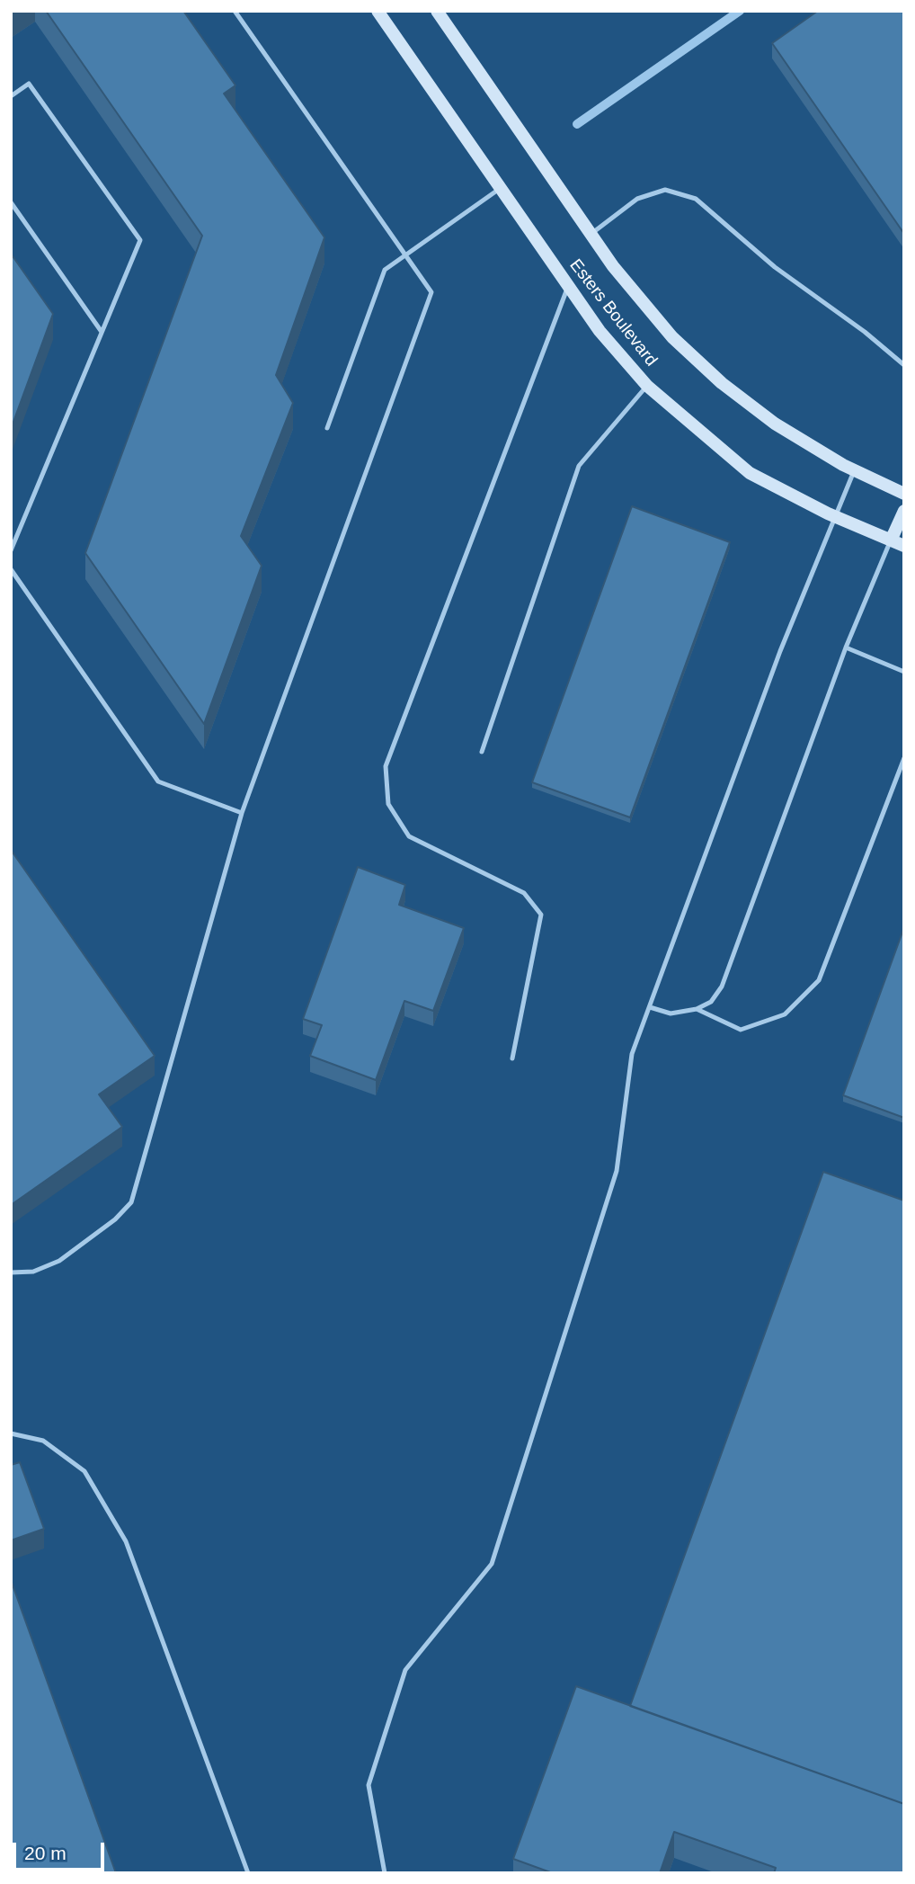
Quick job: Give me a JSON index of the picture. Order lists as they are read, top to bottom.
{
  "streets": {
    "main road": ["Esters Boulevard"]
  },
  "scale_bar": "20 m"
}
